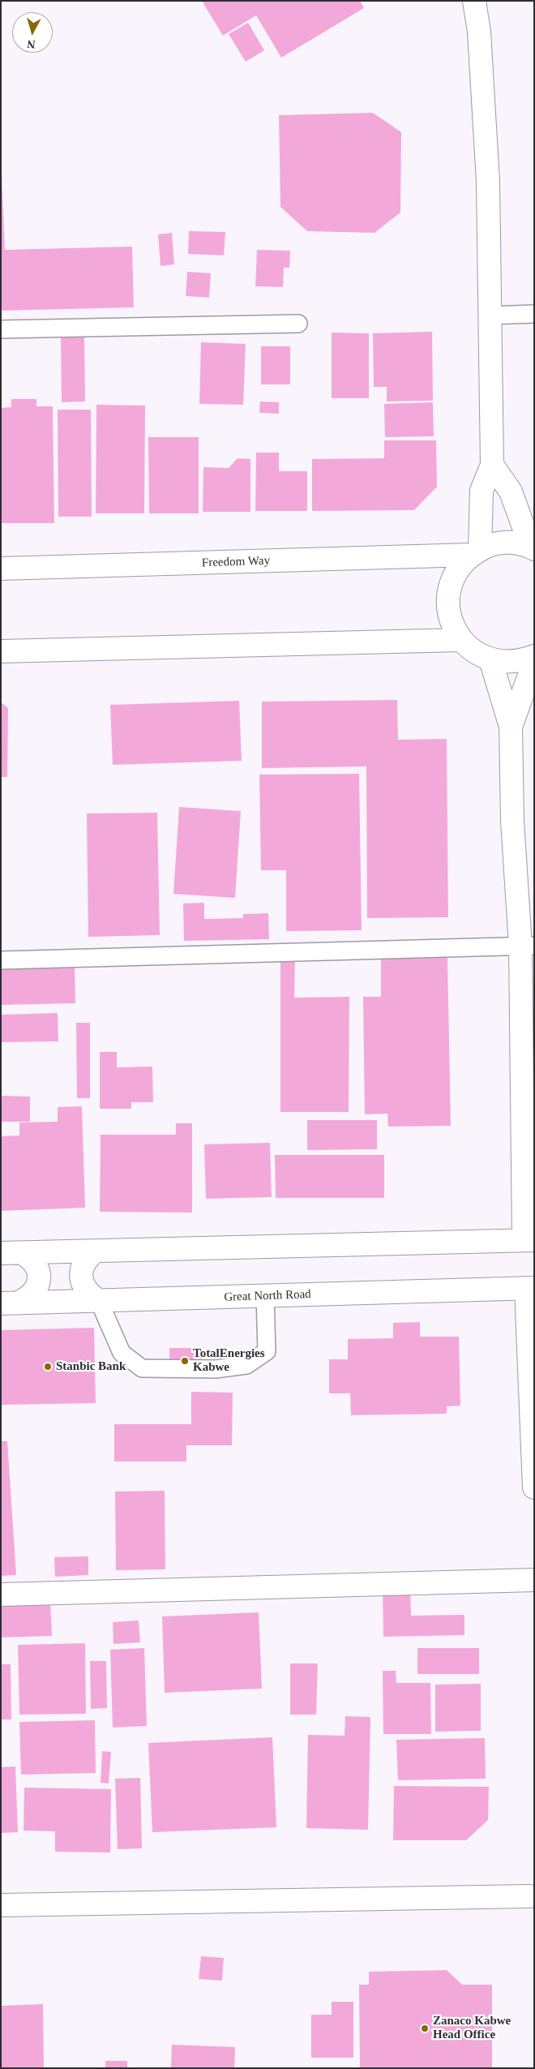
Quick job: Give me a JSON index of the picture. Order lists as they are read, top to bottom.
{
  "streets": {
    "main road": ["Freedom Way", "Great North Road"]
  },
  "places": ["TotalEnergies Kabwe", "Stanbic Bank", "Zanaco Kabwe Head Office"],
  "north": "bottom"
}
